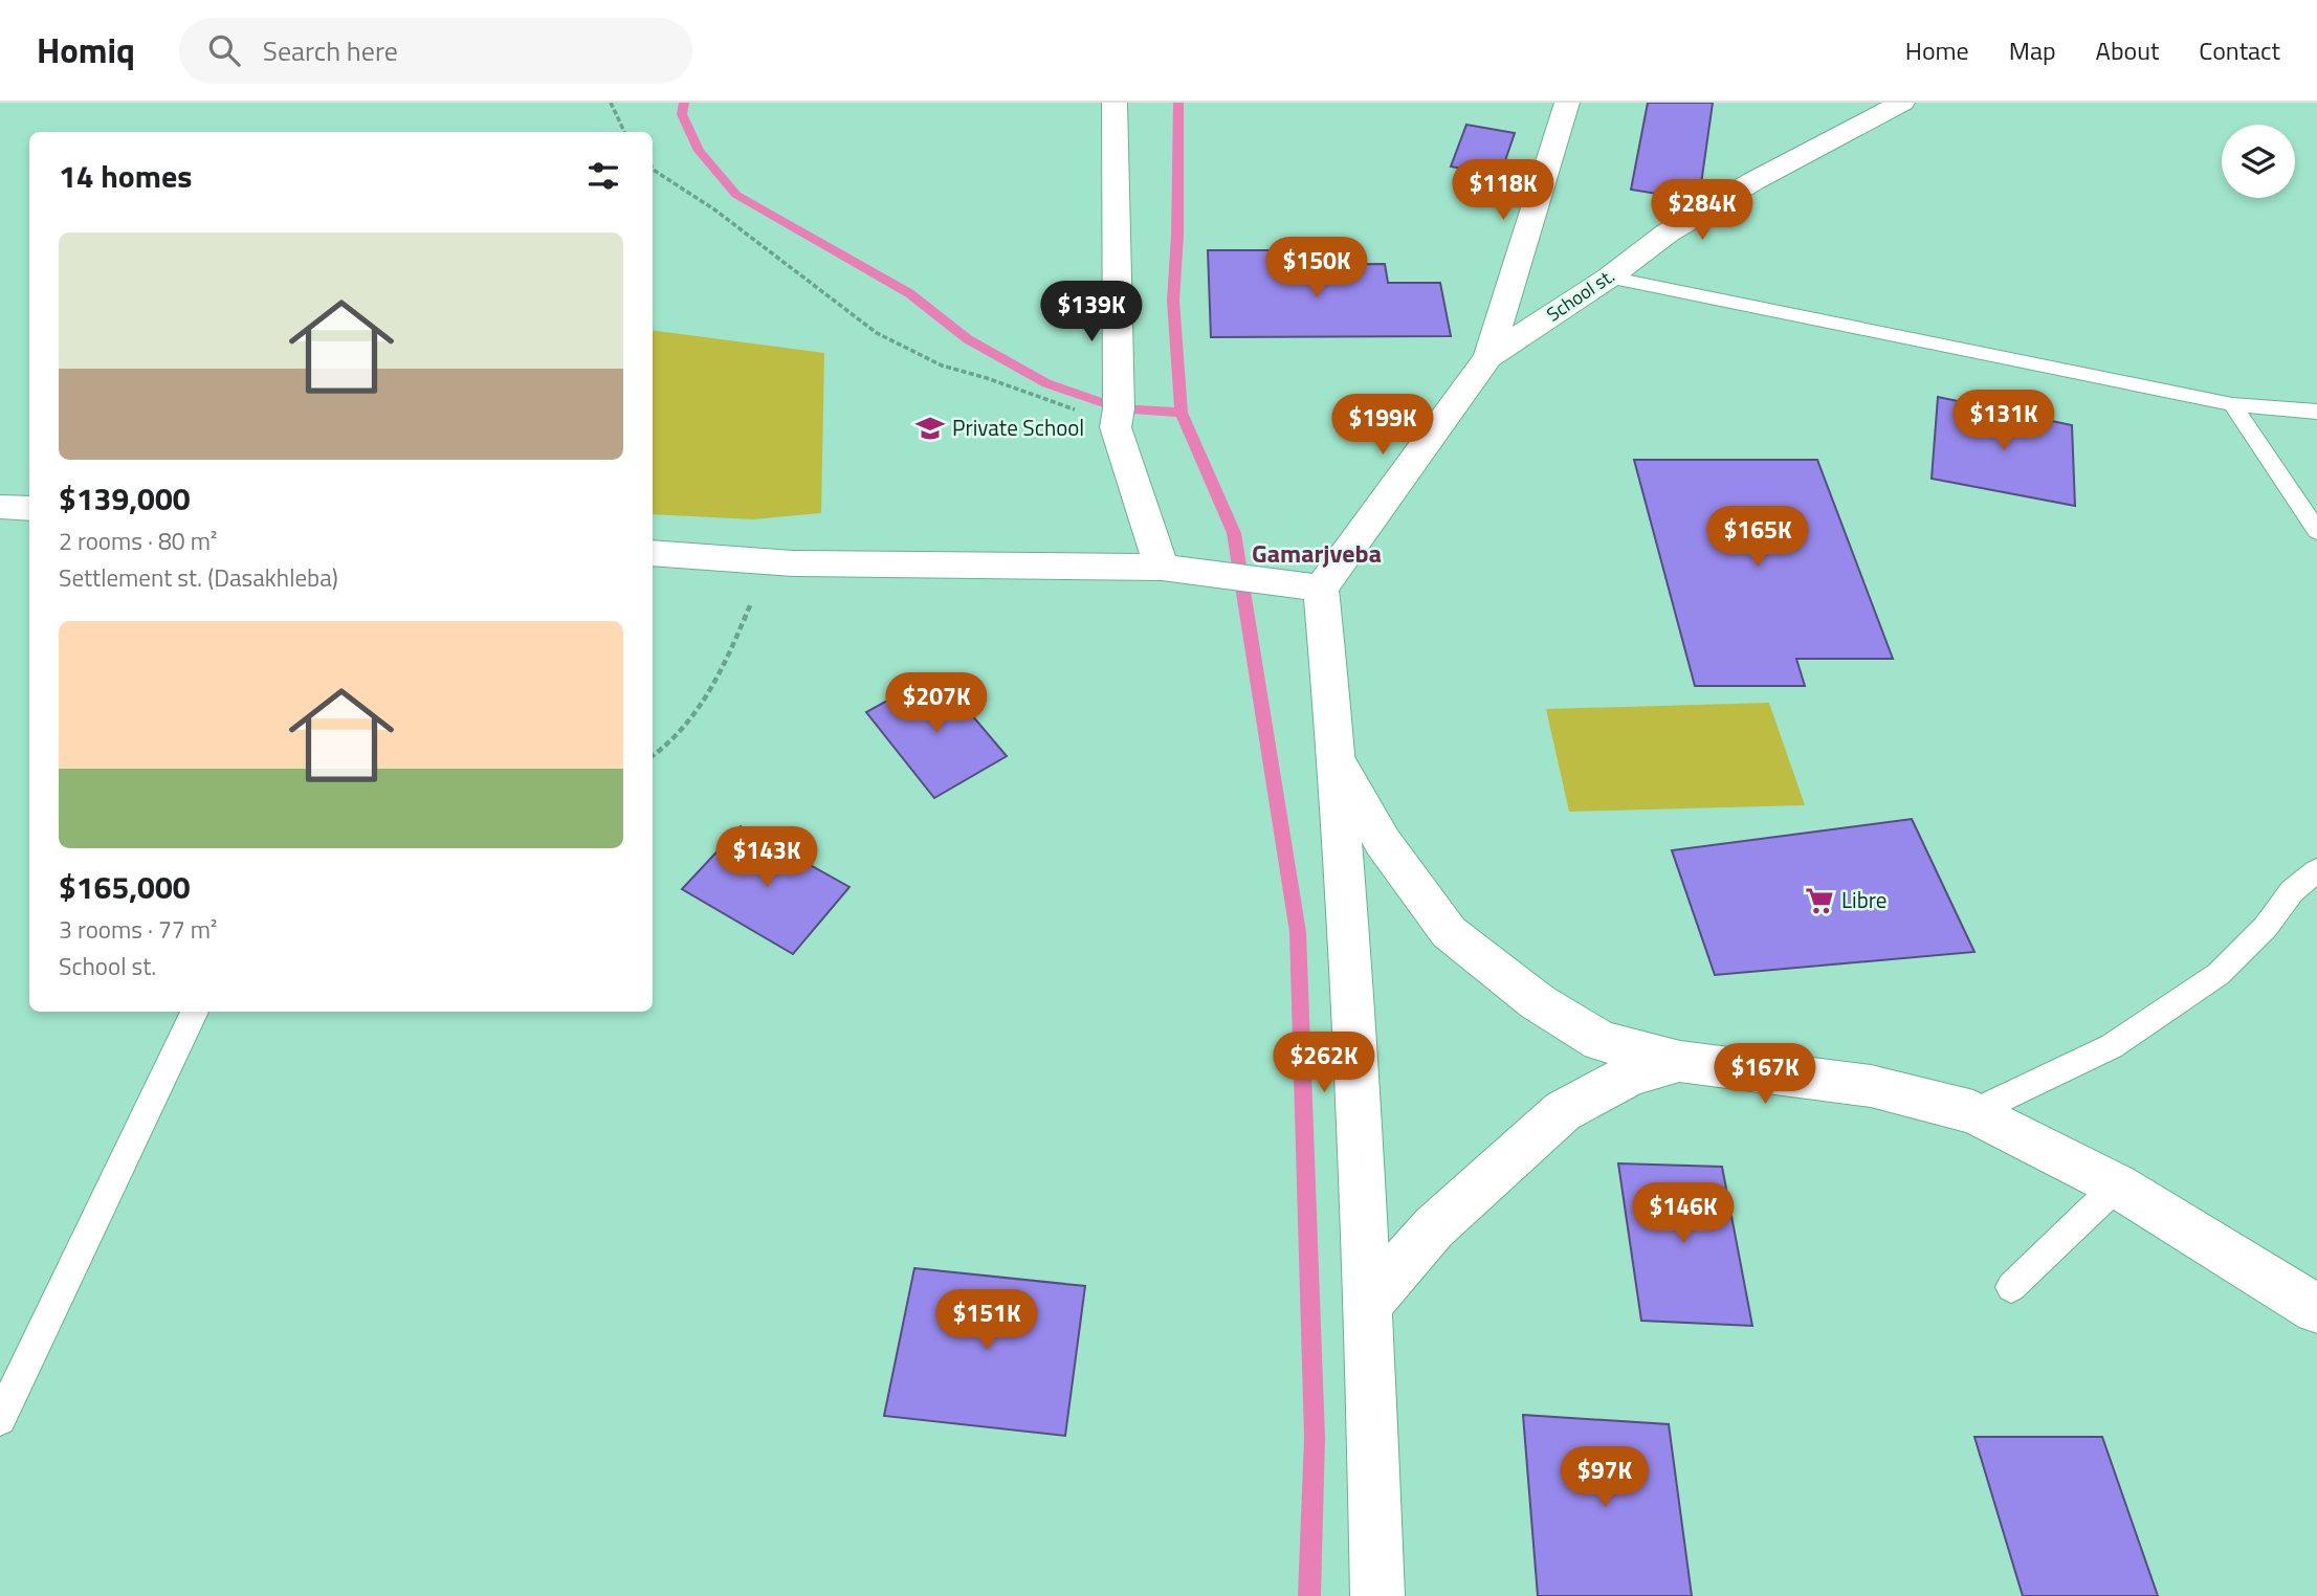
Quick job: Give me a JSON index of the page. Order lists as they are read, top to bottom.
{
  "streets": {
    "street": ["School st."]
  },
  "districts": ["Gamarjveba"],
  "places": {
    "school or university": ["Private School"],
    "supermarket": ["Libre"]
  },
  "page": {
    "header": "Homiq",
    "search": "Search here",
    "nav": [
      "Home",
      "Map",
      "About",
      "Contact"
    ],
    "heading": "14 homes",
    "price": [
      "$118K",
      "$284K",
      "$150K",
      "$139K",
      "$131K",
      "$199K",
      "$165K",
      "$207K",
      "$143K",
      "$262K",
      "$167K",
      "$146K",
      "$151K",
      "$97K"
    ],
    "list": [
      {
        "name": "$139,000",
        "note": "2 rooms · 80 m² · Settlement st. (Dasakhleba)"
      },
      {
        "name": "$165,000",
        "note": "3 rooms · 77 m² · School st."
      }
    ]
  }
}
